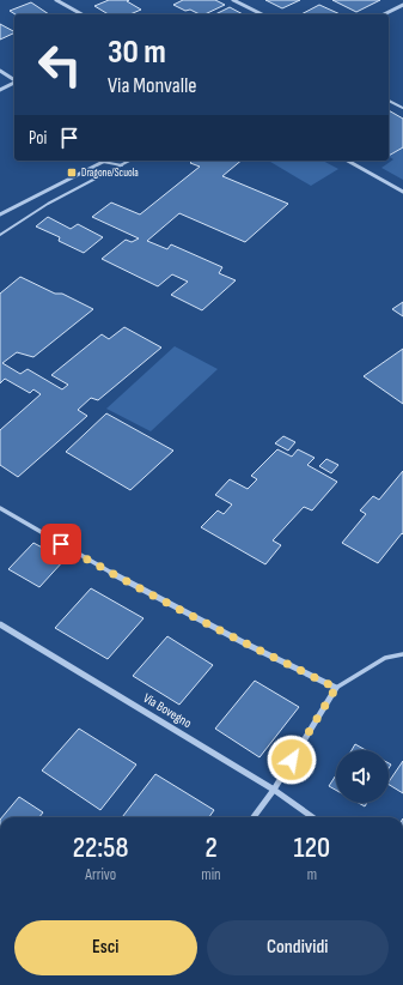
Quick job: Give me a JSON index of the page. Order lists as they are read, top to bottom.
{
  "streets": {
    "street": ["Via Bovegno"]
  },
  "places": {
    "transit": ["Dragone/Scuola"]
  },
  "page": {
    "turn": ["30 m", "Via Monvalle"],
    "then": "Poi",
    "eta": [
      "22:58",
      "Arrivo",
      "2",
      "min",
      "120",
      "m"
    ],
    "buttons": ["Esci", "Condividi"]
  }
}
